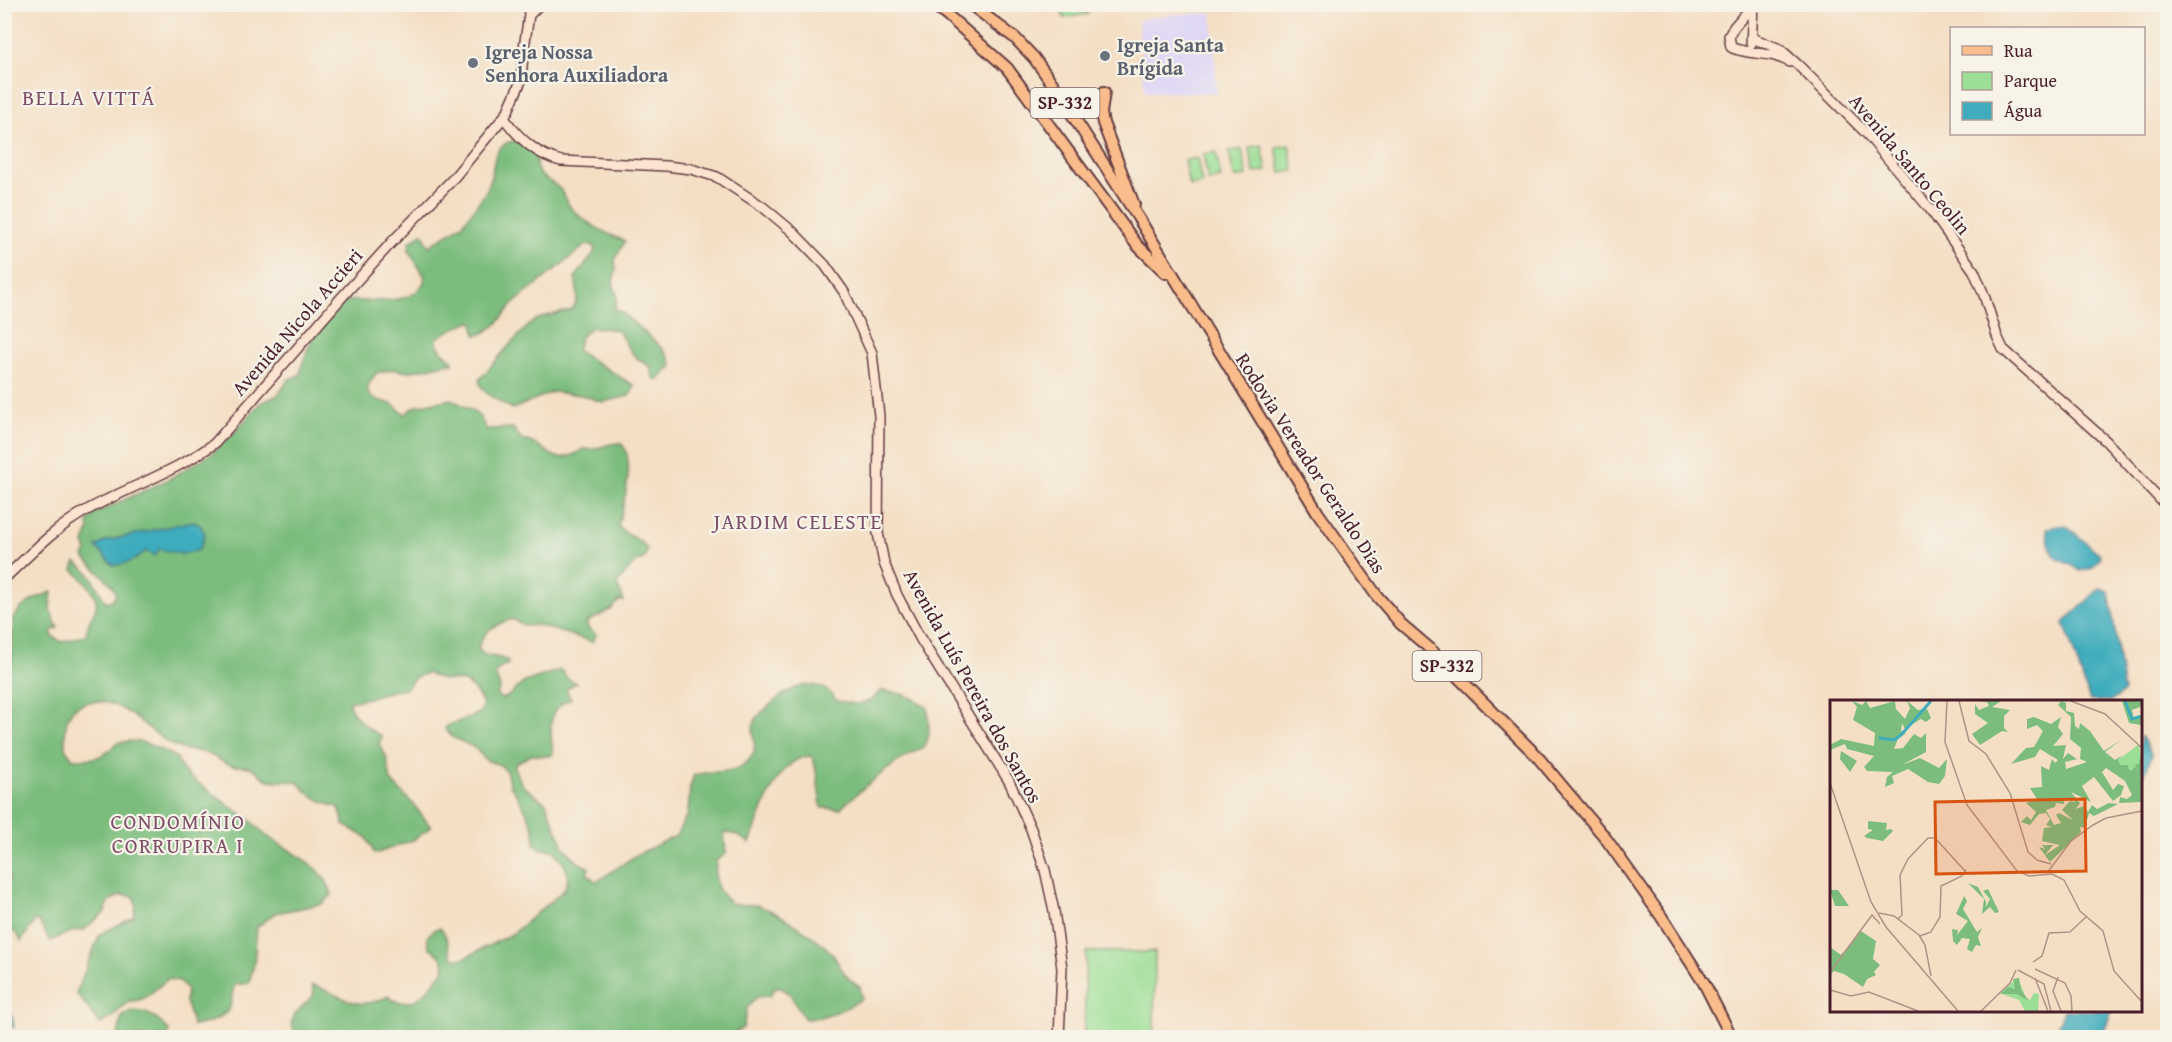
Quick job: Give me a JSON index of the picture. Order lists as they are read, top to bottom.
{
  "streets": {
    "main road": ["SP-332", "Rodovia Vereador Geraldo Dias"],
    "street": ["Avenida Santo Ceolin", "Avenida Nicola Accieri", "Avenida Luís Pereira dos Santos"]
  },
  "crossings": [
    ["Avenida Nicola Accieri", "Avenida Luís Pereira dos Santos"]
  ],
  "districts": ["BELLA VITTÁ", "JARDIM CELESTE", "CONDOMÍNIO CORRUPIRA I"],
  "places": ["Igreja Santa Brígida", "Igreja Nossa Senhora Auxiliadora"],
  "legend": ["Rua", "Parque", "Água"]
}
